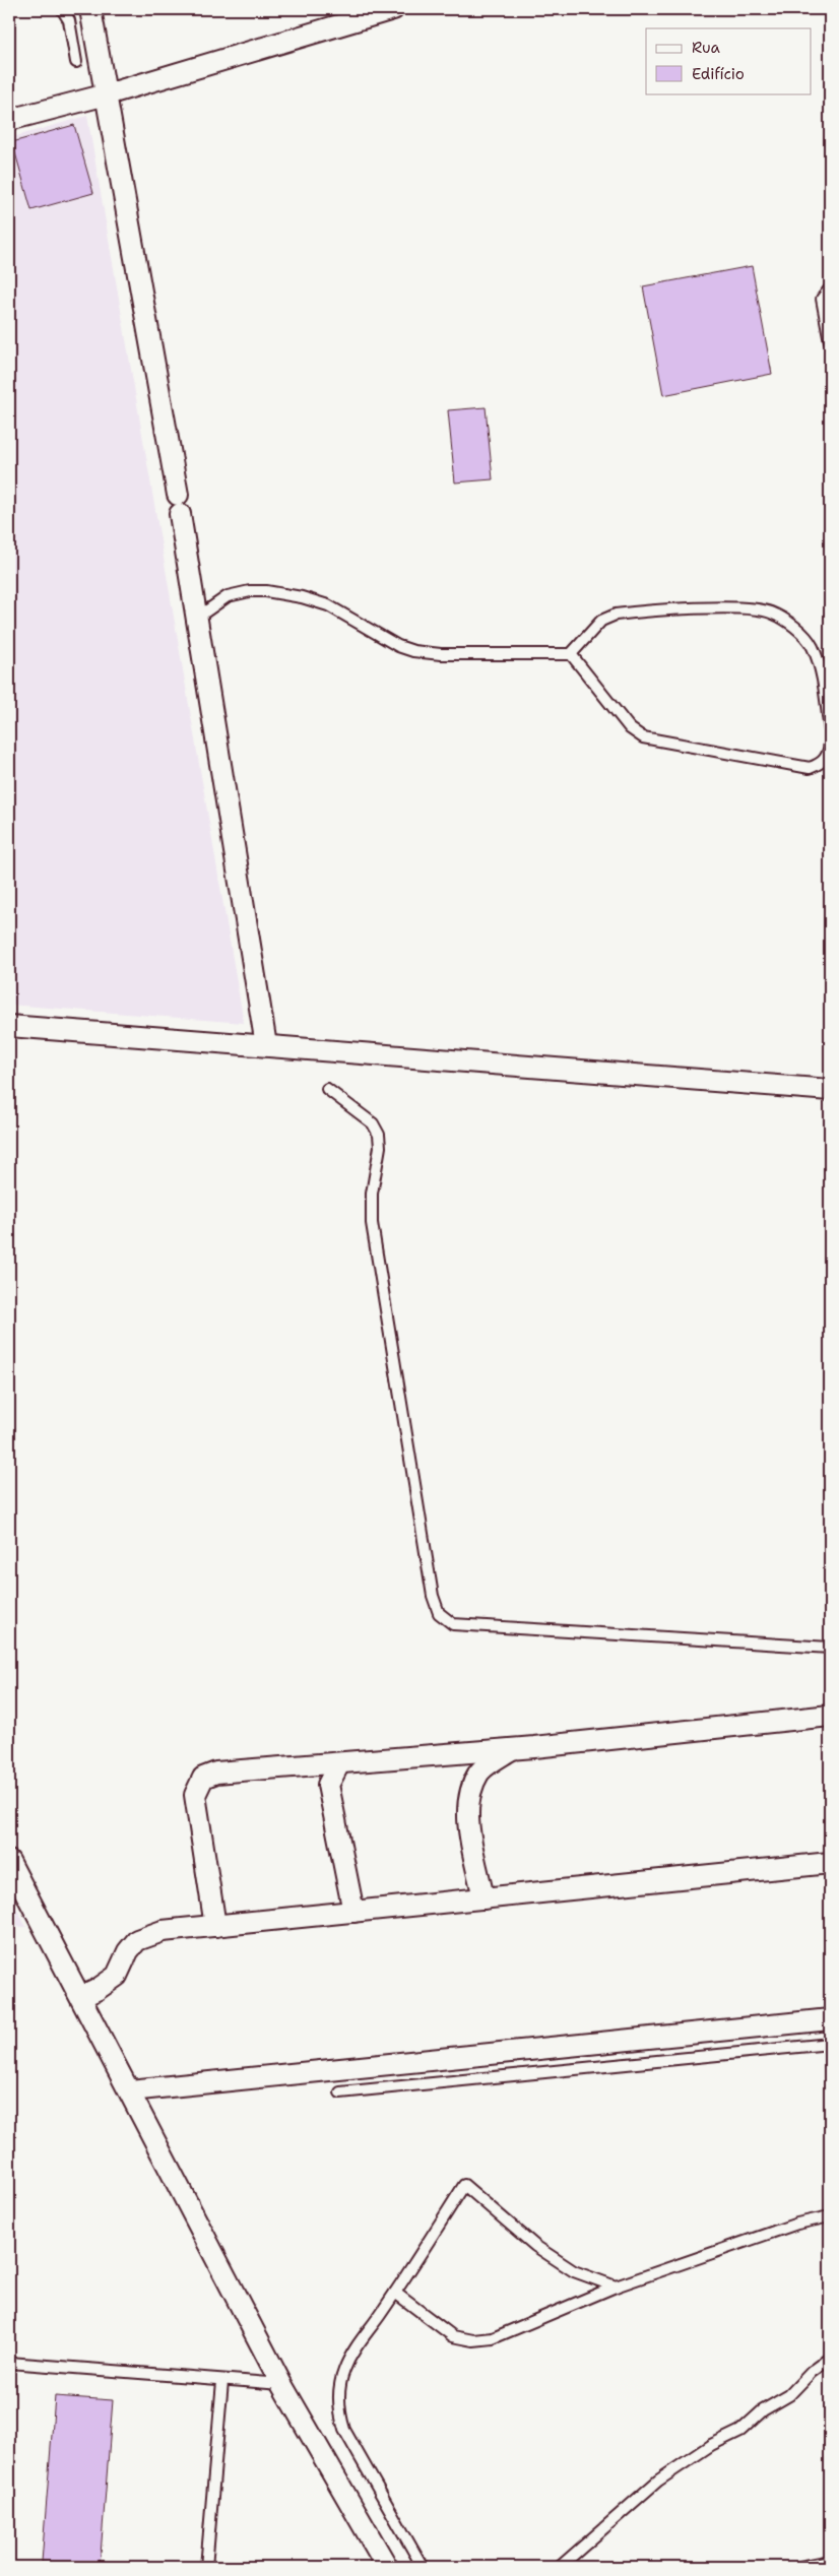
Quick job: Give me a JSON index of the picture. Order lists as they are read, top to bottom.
{
  "legend": ["Rua", "Edifício"]
}
